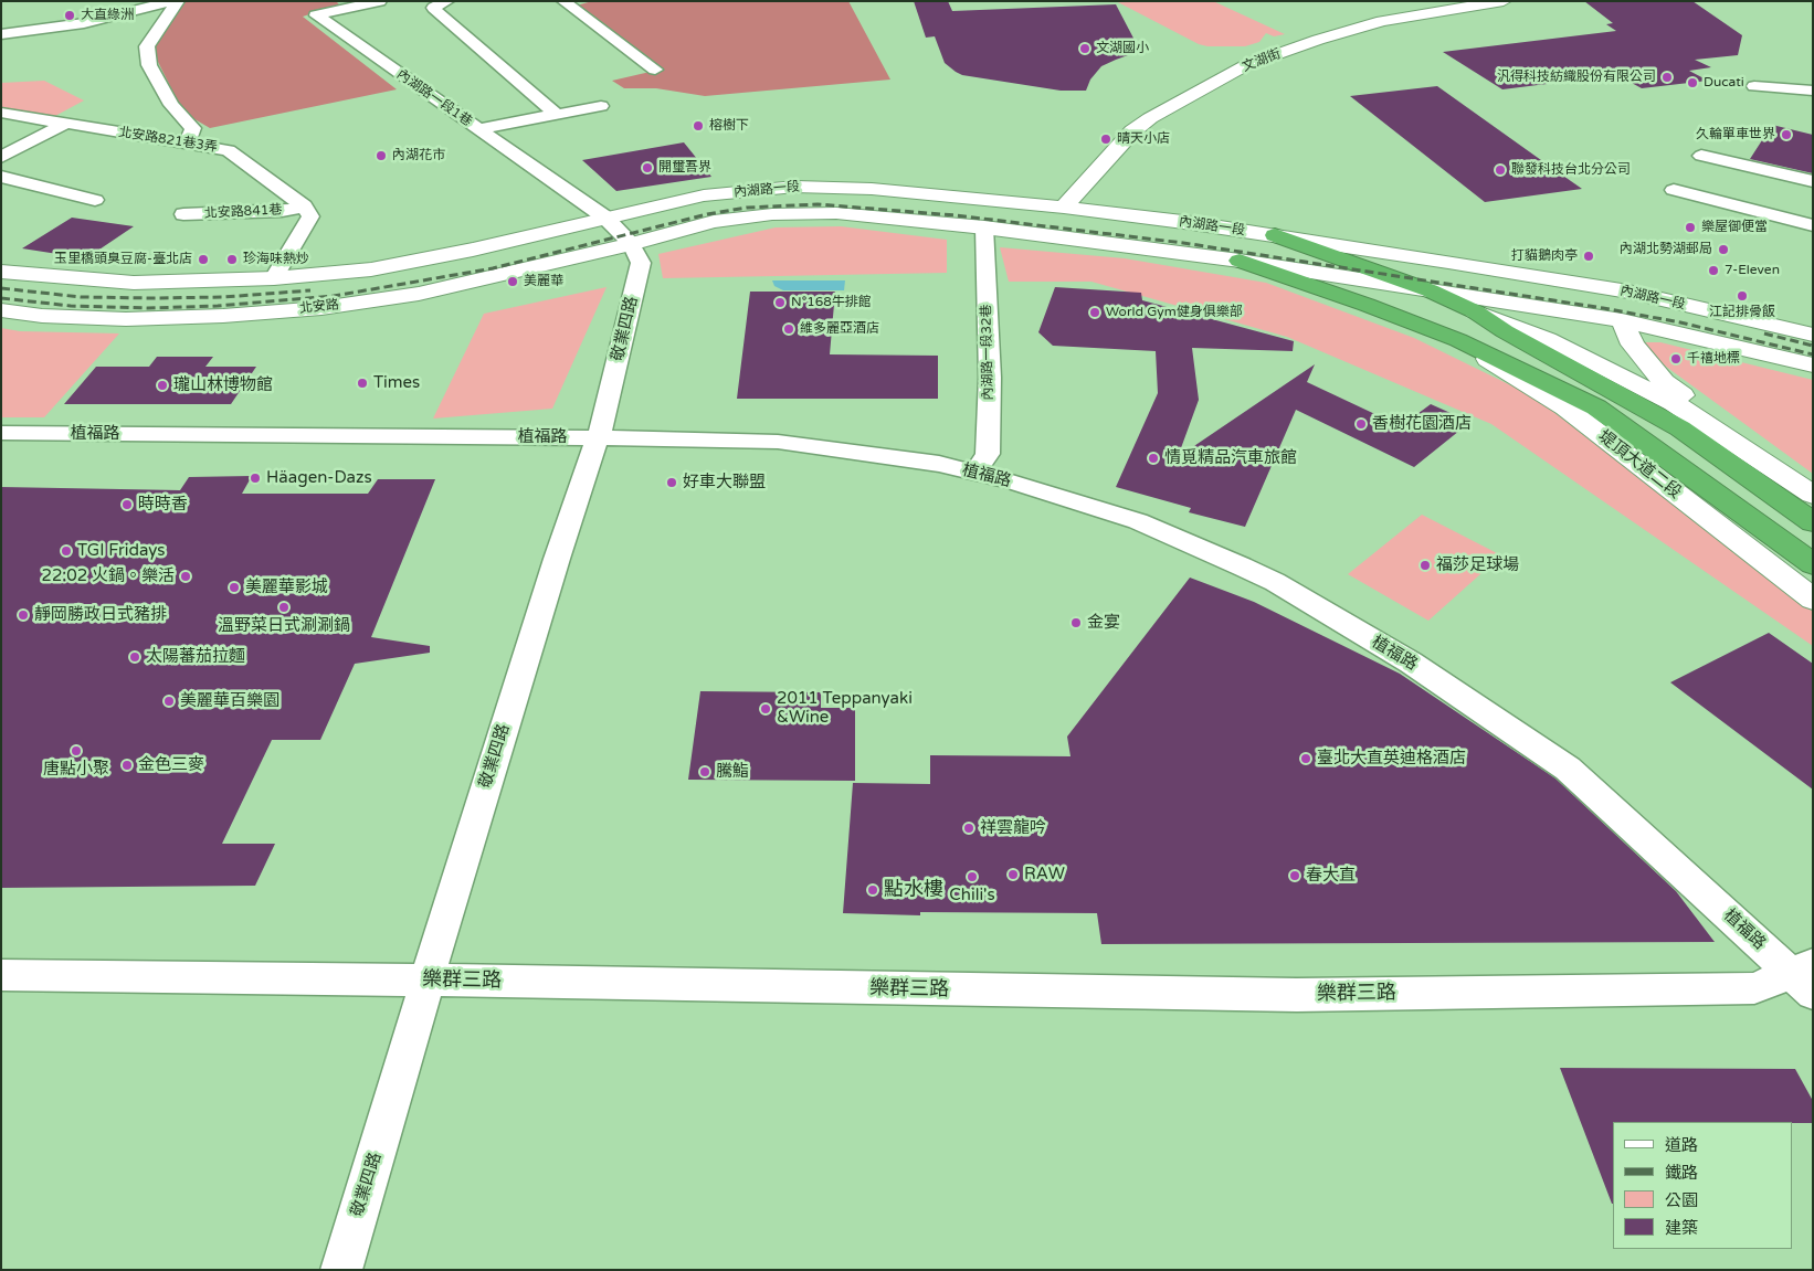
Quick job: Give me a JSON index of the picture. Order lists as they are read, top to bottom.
{
  "streets": {
    "highway": ["堤頂大道二段"],
    "main road": ["文湖街", "內湖路一段", "北安路"],
    "street": [
      "內湖路一段1巷",
      "北安路821巷3弄",
      "北安路841巷",
      "敬業四路",
      "內湖路一段32巷",
      "植福路",
      "樂群三路"
    ]
  },
  "crossings": [
    ["文湖街", "內湖路一段"],
    ["內湖路一段1巷", "內湖路一段"],
    ["內湖路一段1巷", "北安路"],
    ["內湖路一段1巷", "敬業四路"],
    ["北安路821巷3弄", "北安路841巷"],
    ["內湖路一段", "北安路"],
    ["內湖路一段", "敬業四路"],
    ["內湖路一段", "內湖路一段32巷"],
    ["內湖路一段", "堤頂大道二段"],
    ["北安路841巷", "北安路"],
    ["北安路", "敬業四路"],
    ["敬業四路", "植福路"],
    ["敬業四路", "樂群三路"],
    ["內湖路一段32巷", "植福路"],
    ["植福路", "樂群三路"]
  ],
  "places": [
    "大直綠洲",
    "文湖國小",
    "汎得科技紡織股份有限公司",
    "Ducati",
    "榕樹下",
    "久輪單車世界",
    "晴天小店",
    "內湖花市",
    "開璽吾界",
    "聯發科技台北分公司",
    "樂屋御便當",
    "內湖北勢湖郵局",
    "打貓鵝肉亭",
    "玉里橋頭臭豆腐-臺北店",
    "珍海味熱炒",
    "7-Eleven",
    "美麗華",
    "江記排骨飯",
    "N°168牛排館",
    "World Gym健身俱樂部",
    "維多麗亞酒店",
    "千禧地標",
    "Times",
    "瓏山林博物館",
    "香樹花園酒店",
    "情覓精品汽車旅館",
    "Häagen-Dazs",
    "好車大聯盟",
    "時時香",
    "TGI Fridays",
    "福莎足球場",
    "22:02 火鍋。樂活",
    "美麗華影城",
    "溫野菜日式涮涮鍋",
    "靜岡勝政日式豬排",
    "金宴",
    "太陽蕃茄拉麵",
    "美麗華百樂園",
    "2011 Teppanyaki &Wine",
    "唐點小聚",
    "臺北大直英迪格酒店",
    "金色三麥",
    "騰鮨",
    "祥雲龍吟",
    "RAW",
    "春大直",
    "Chili's",
    "點水樓"
  ],
  "legend": [
    "道路",
    "鐵路",
    "公園",
    "建築"
  ]
}
